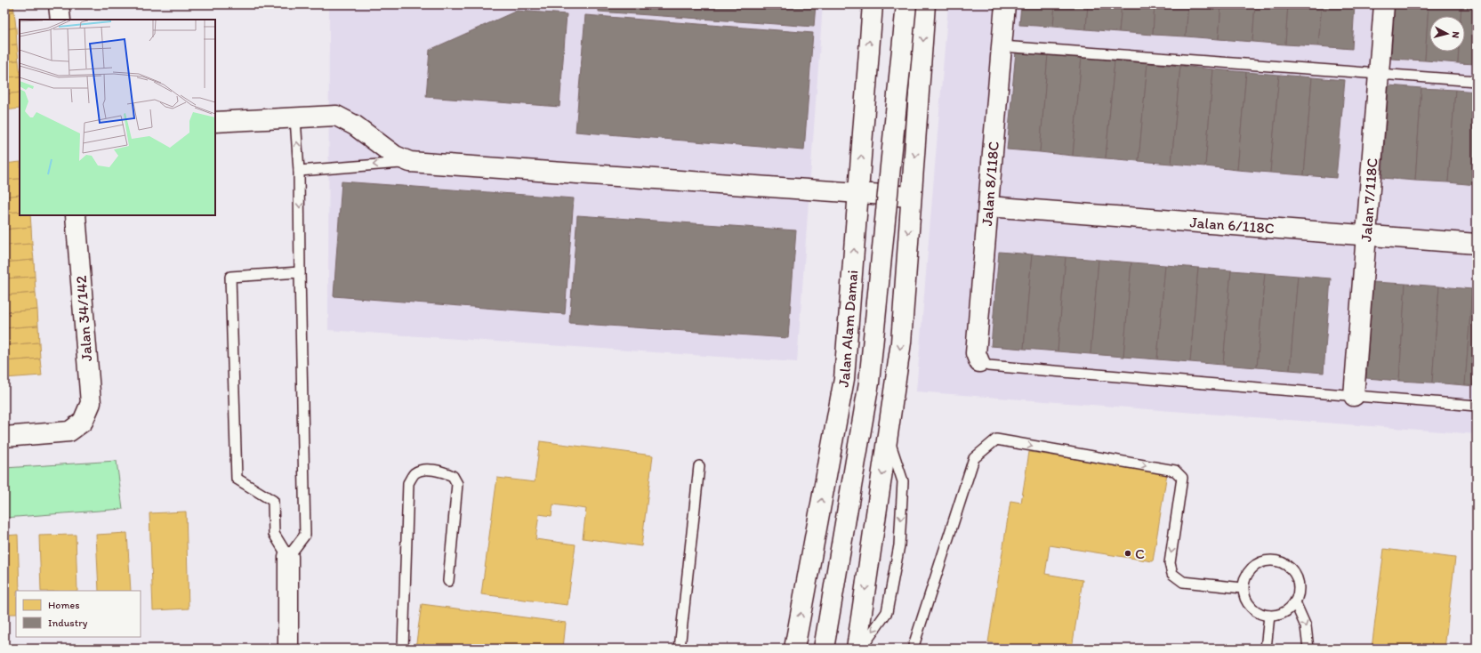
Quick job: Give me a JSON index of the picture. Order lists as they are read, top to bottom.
{
  "streets": {
    "main road": [
      "Jalan 8/118C",
      "Jalan 7/118C",
      "Jalan 6/118C",
      "Jalan 34/142",
      "Jalan Alam Damai"
    ]
  },
  "crossings": [
    ["Jalan 8/118C", "Jalan 6/118C"],
    ["Jalan 7/118C", "Jalan 6/118C"]
  ],
  "places": ["C"],
  "legend": ["Homes", "Industry"],
  "north": "right"
}
